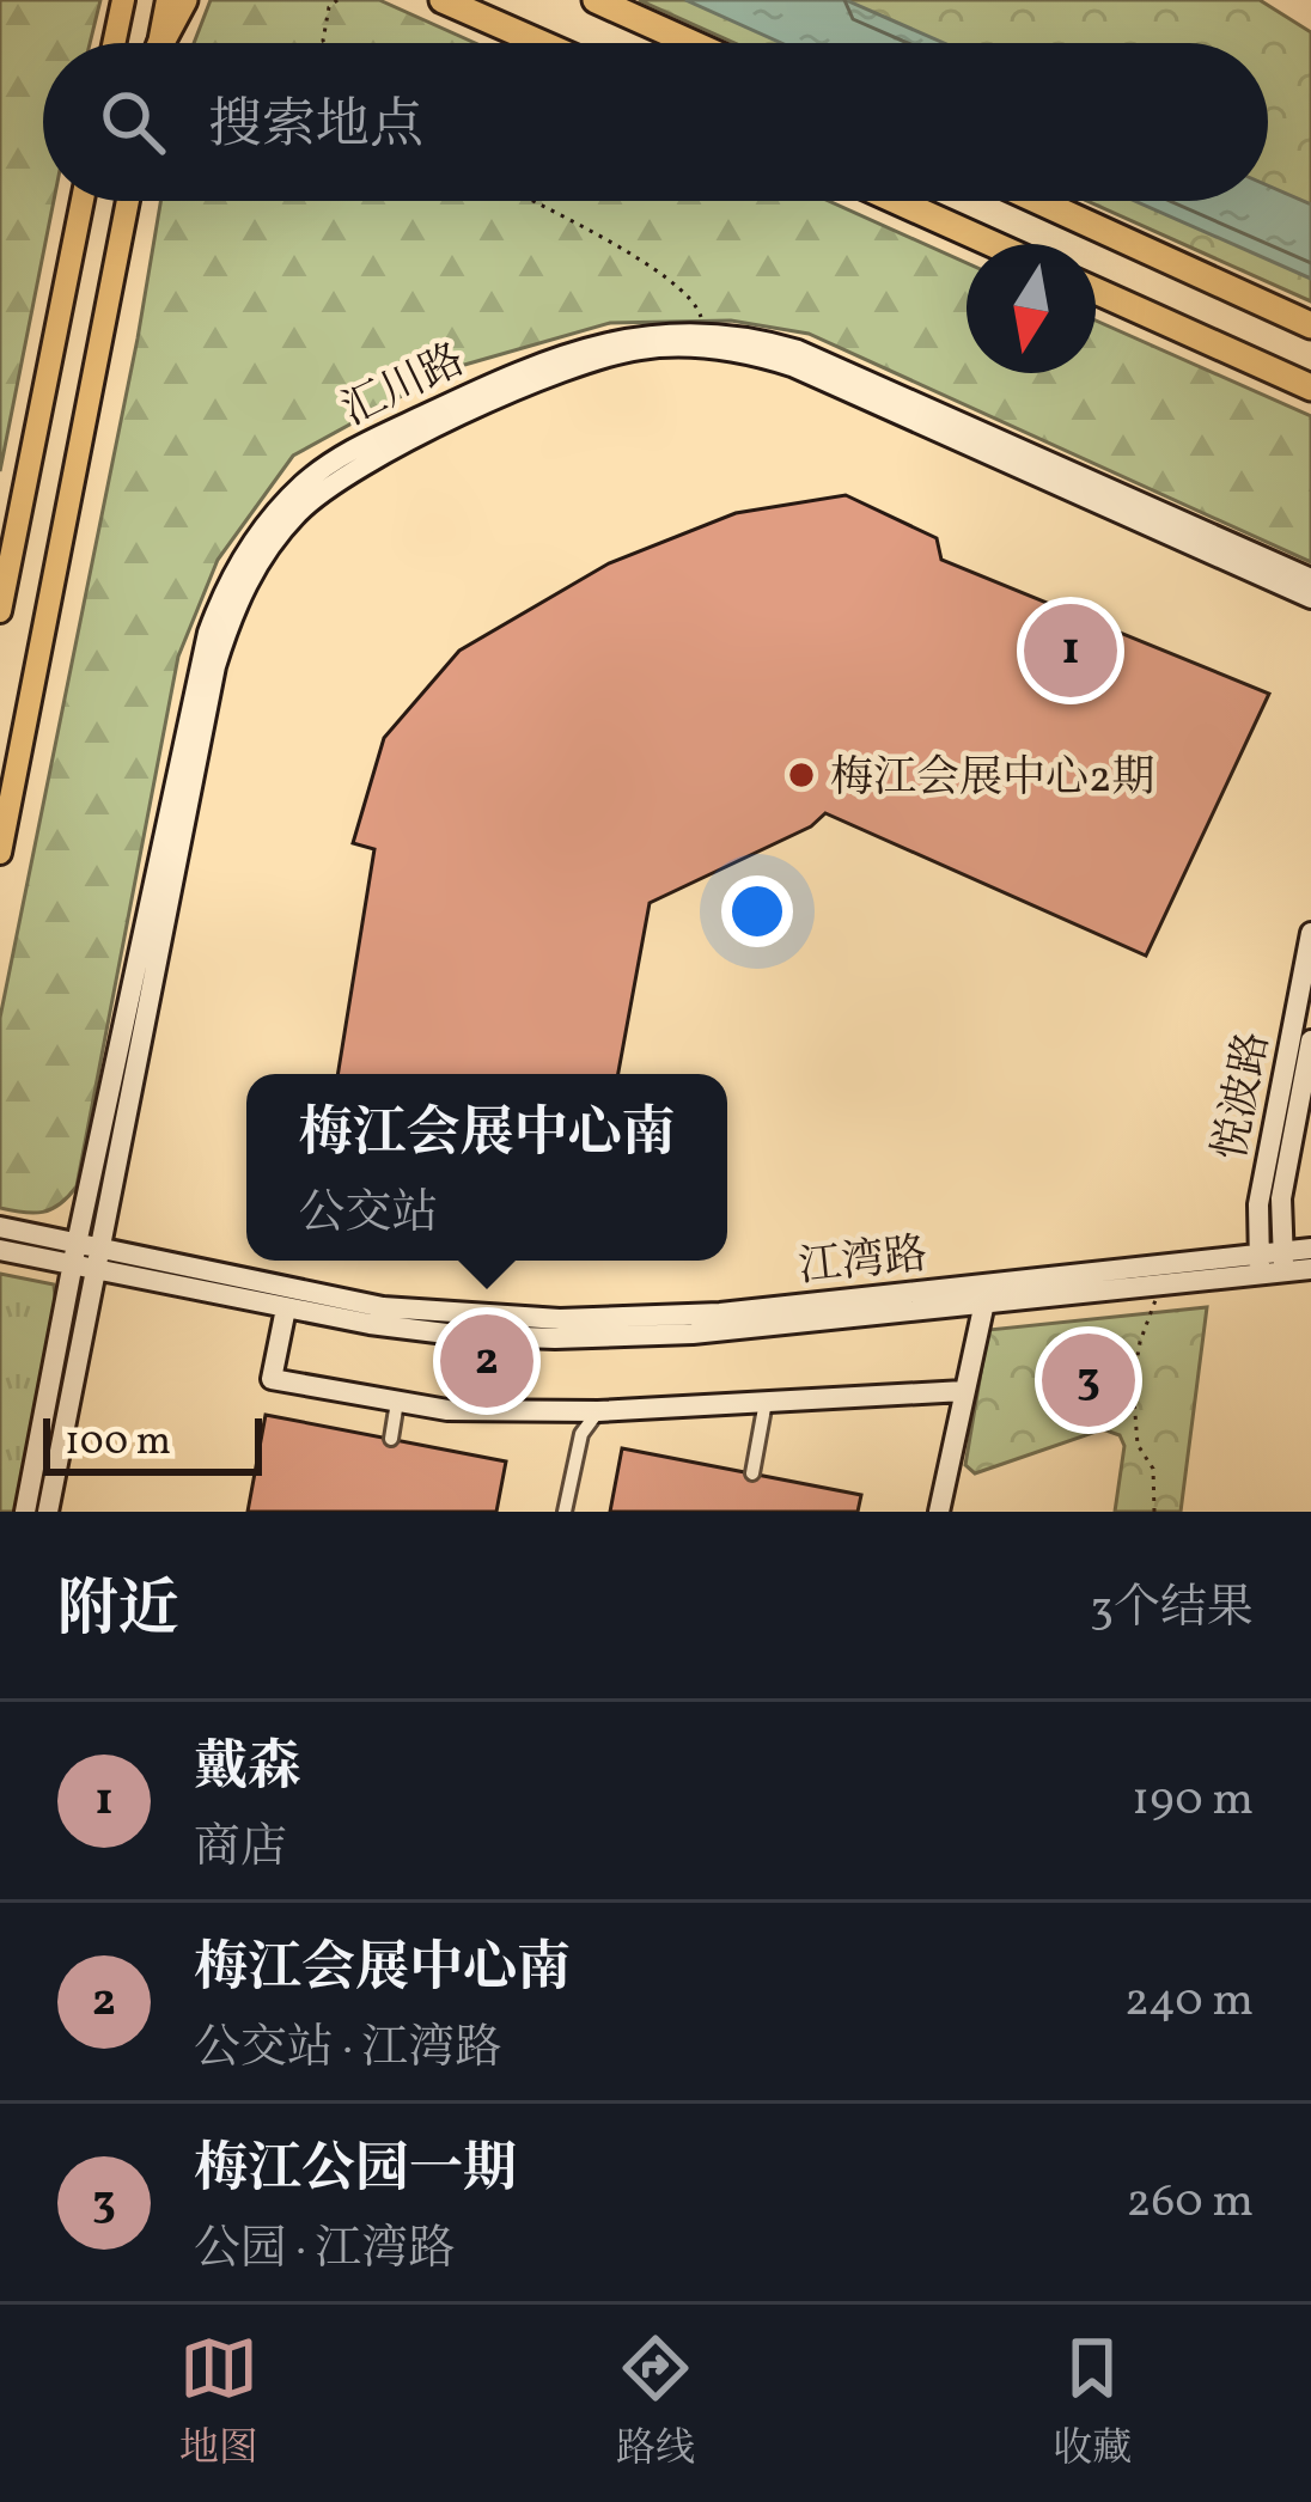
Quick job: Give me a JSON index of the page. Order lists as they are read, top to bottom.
{
  "streets": {
    "street": ["汇川路", "悦波路", "江湾路"]
  },
  "crossings": [
    ["汇川路", "江湾路"],
    ["悦波路", "江湾路"]
  ],
  "places": ["梅江会展中心2期"],
  "scale_bar": "100 m",
  "north": "bottom",
  "page": {
    "search": "搜索地点",
    "pins": ["1", "2", "3"],
    "popup": ["梅江会展中心南", "公交站"],
    "scale": "100 m",
    "heading": ["附近", "3个结果"],
    "list": [
      {
        "mark": "1",
        "name": "戴森",
        "note": "商店",
        "value": "190 m"
      },
      {
        "mark": "2",
        "name": "梅江会展中心南",
        "note": "公交站 · 江湾路",
        "value": "240 m"
      },
      {
        "mark": "3",
        "name": "梅江公园一期",
        "note": "公园 · 江湾路",
        "value": "260 m"
      }
    ],
    "nav": ["地图", "路线", "收藏"]
  }
}
